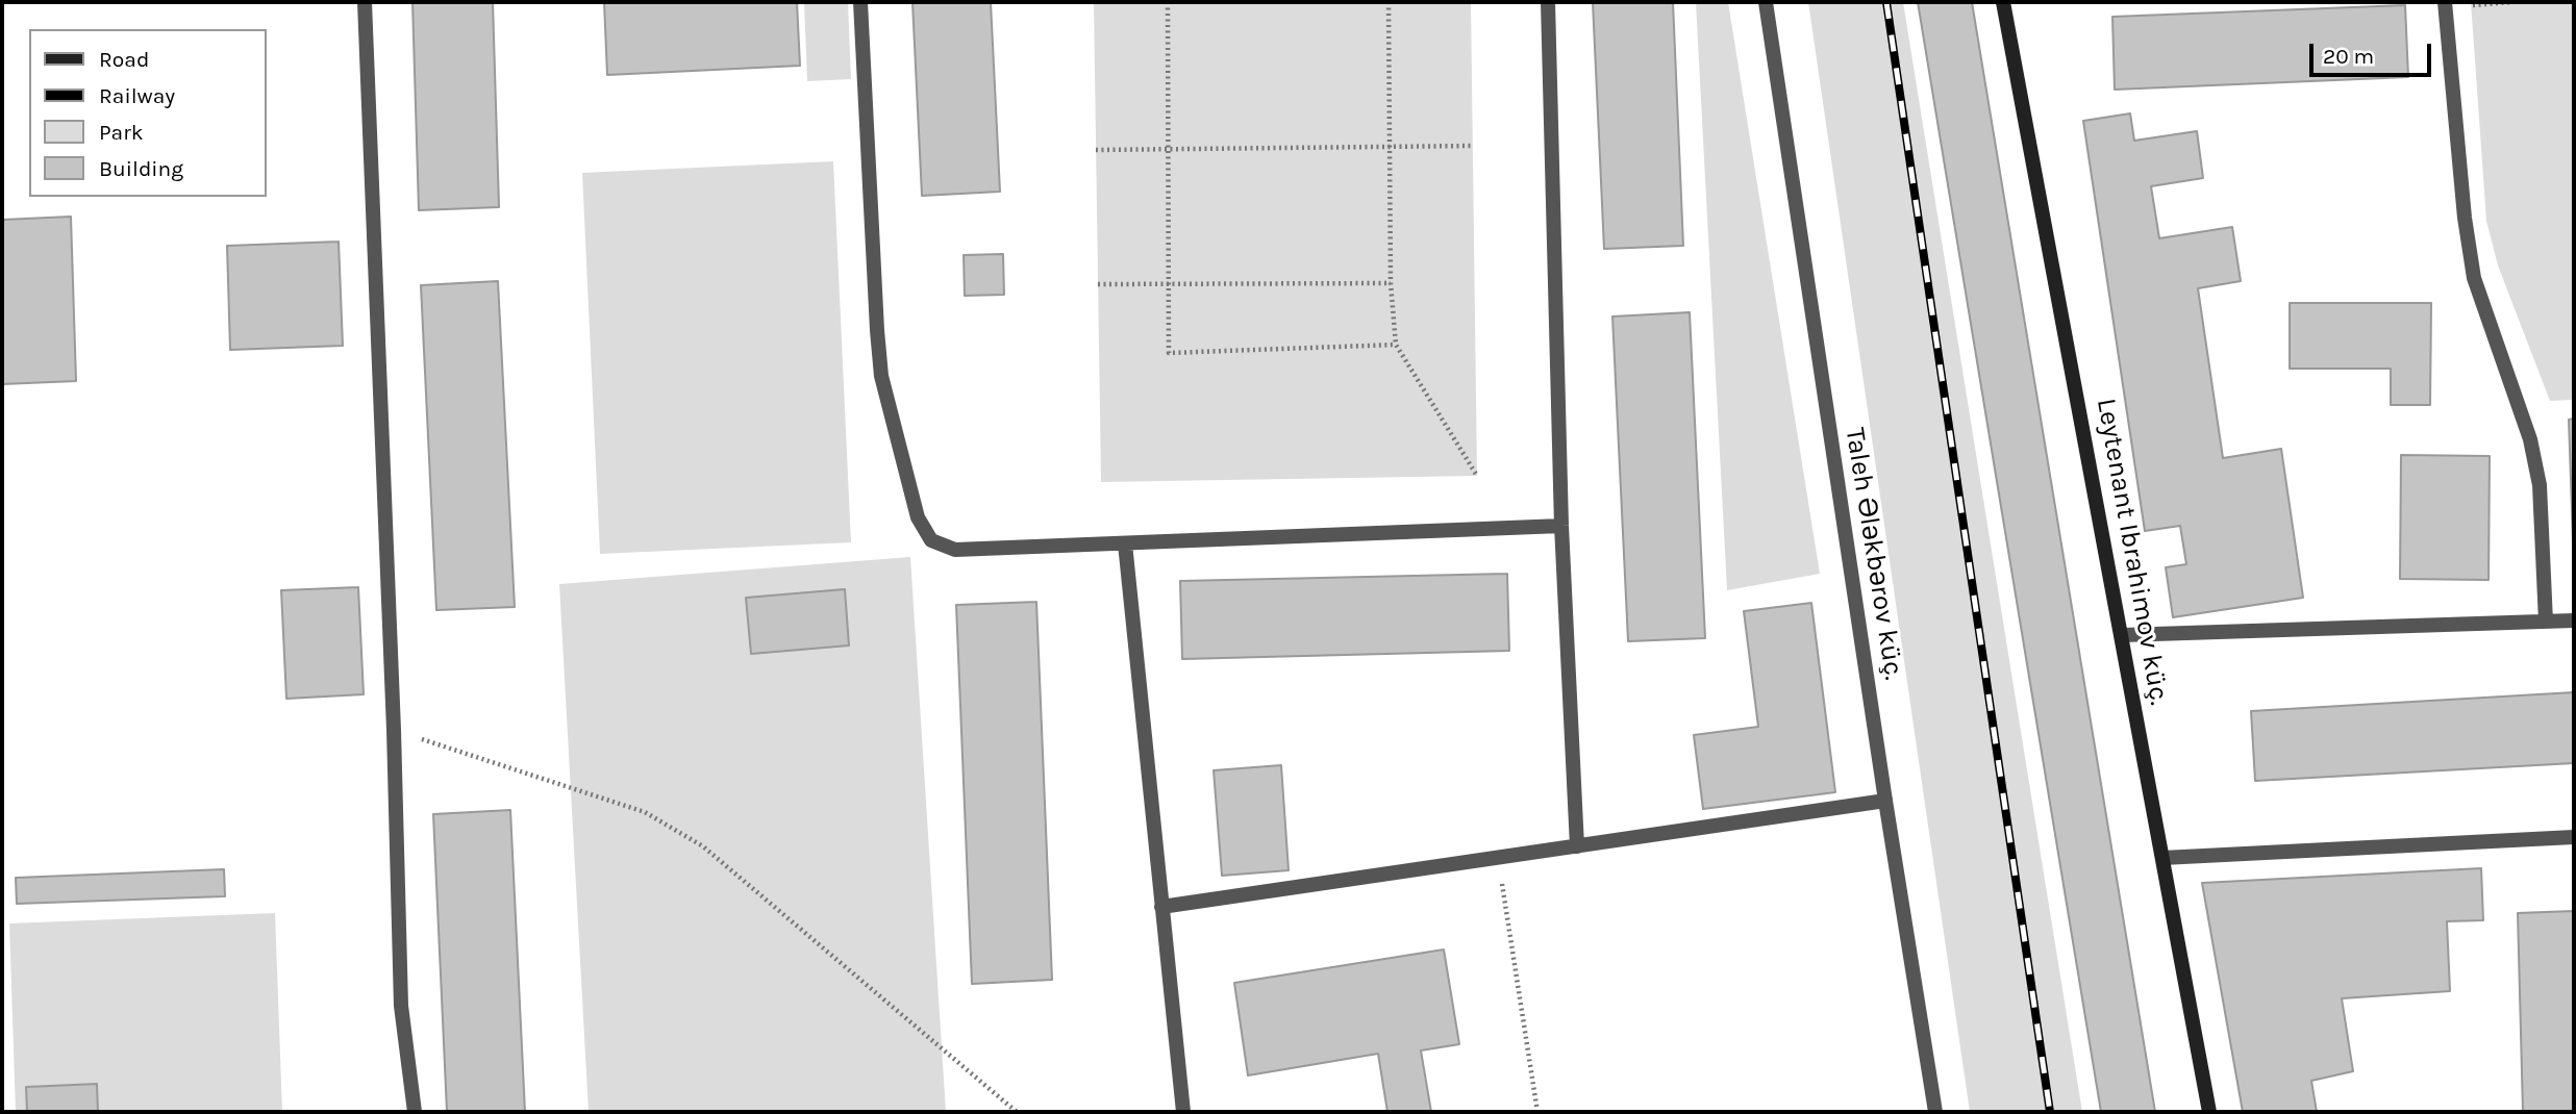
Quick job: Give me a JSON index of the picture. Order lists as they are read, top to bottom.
{
  "streets": {
    "street": ["Leytenant Ibrahimov küç.", "Taleh Ələkbərov küç."]
  },
  "legend": [
    "Road",
    "Railway",
    "Park",
    "Building"
  ],
  "scale_bar": "20 m"
}
